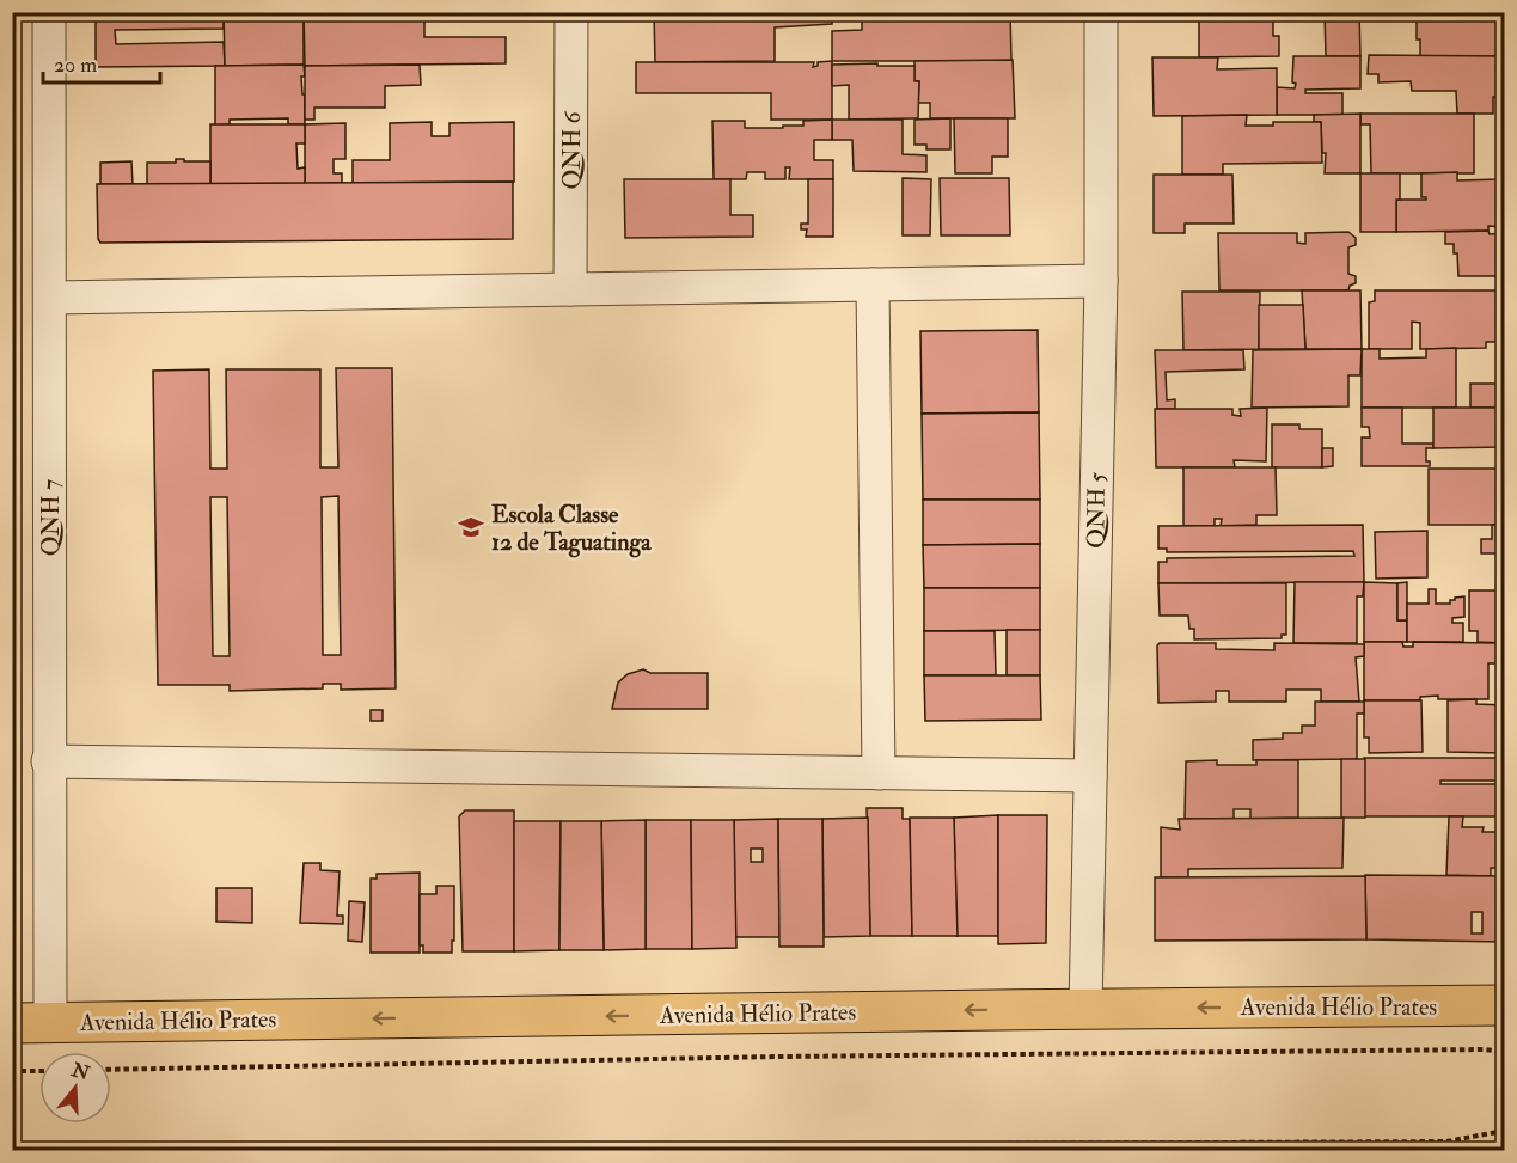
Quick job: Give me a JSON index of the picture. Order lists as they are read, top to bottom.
{
  "streets": {
    "main road": ["Avenida Hélio Prates"],
    "street": ["QNH 6", "QNH 5", "QNH 7"]
  },
  "crossings": [
    ["QNH 5", "Avenida Hélio Prates"],
    ["QNH 7", "Avenida Hélio Prates"]
  ],
  "one_way": ["Avenida Hélio Prates"],
  "places": {
    "school or university": ["Escola Classe 12 de Taguatinga"]
  },
  "scale_bar": "20 m",
  "north": "top"
}
